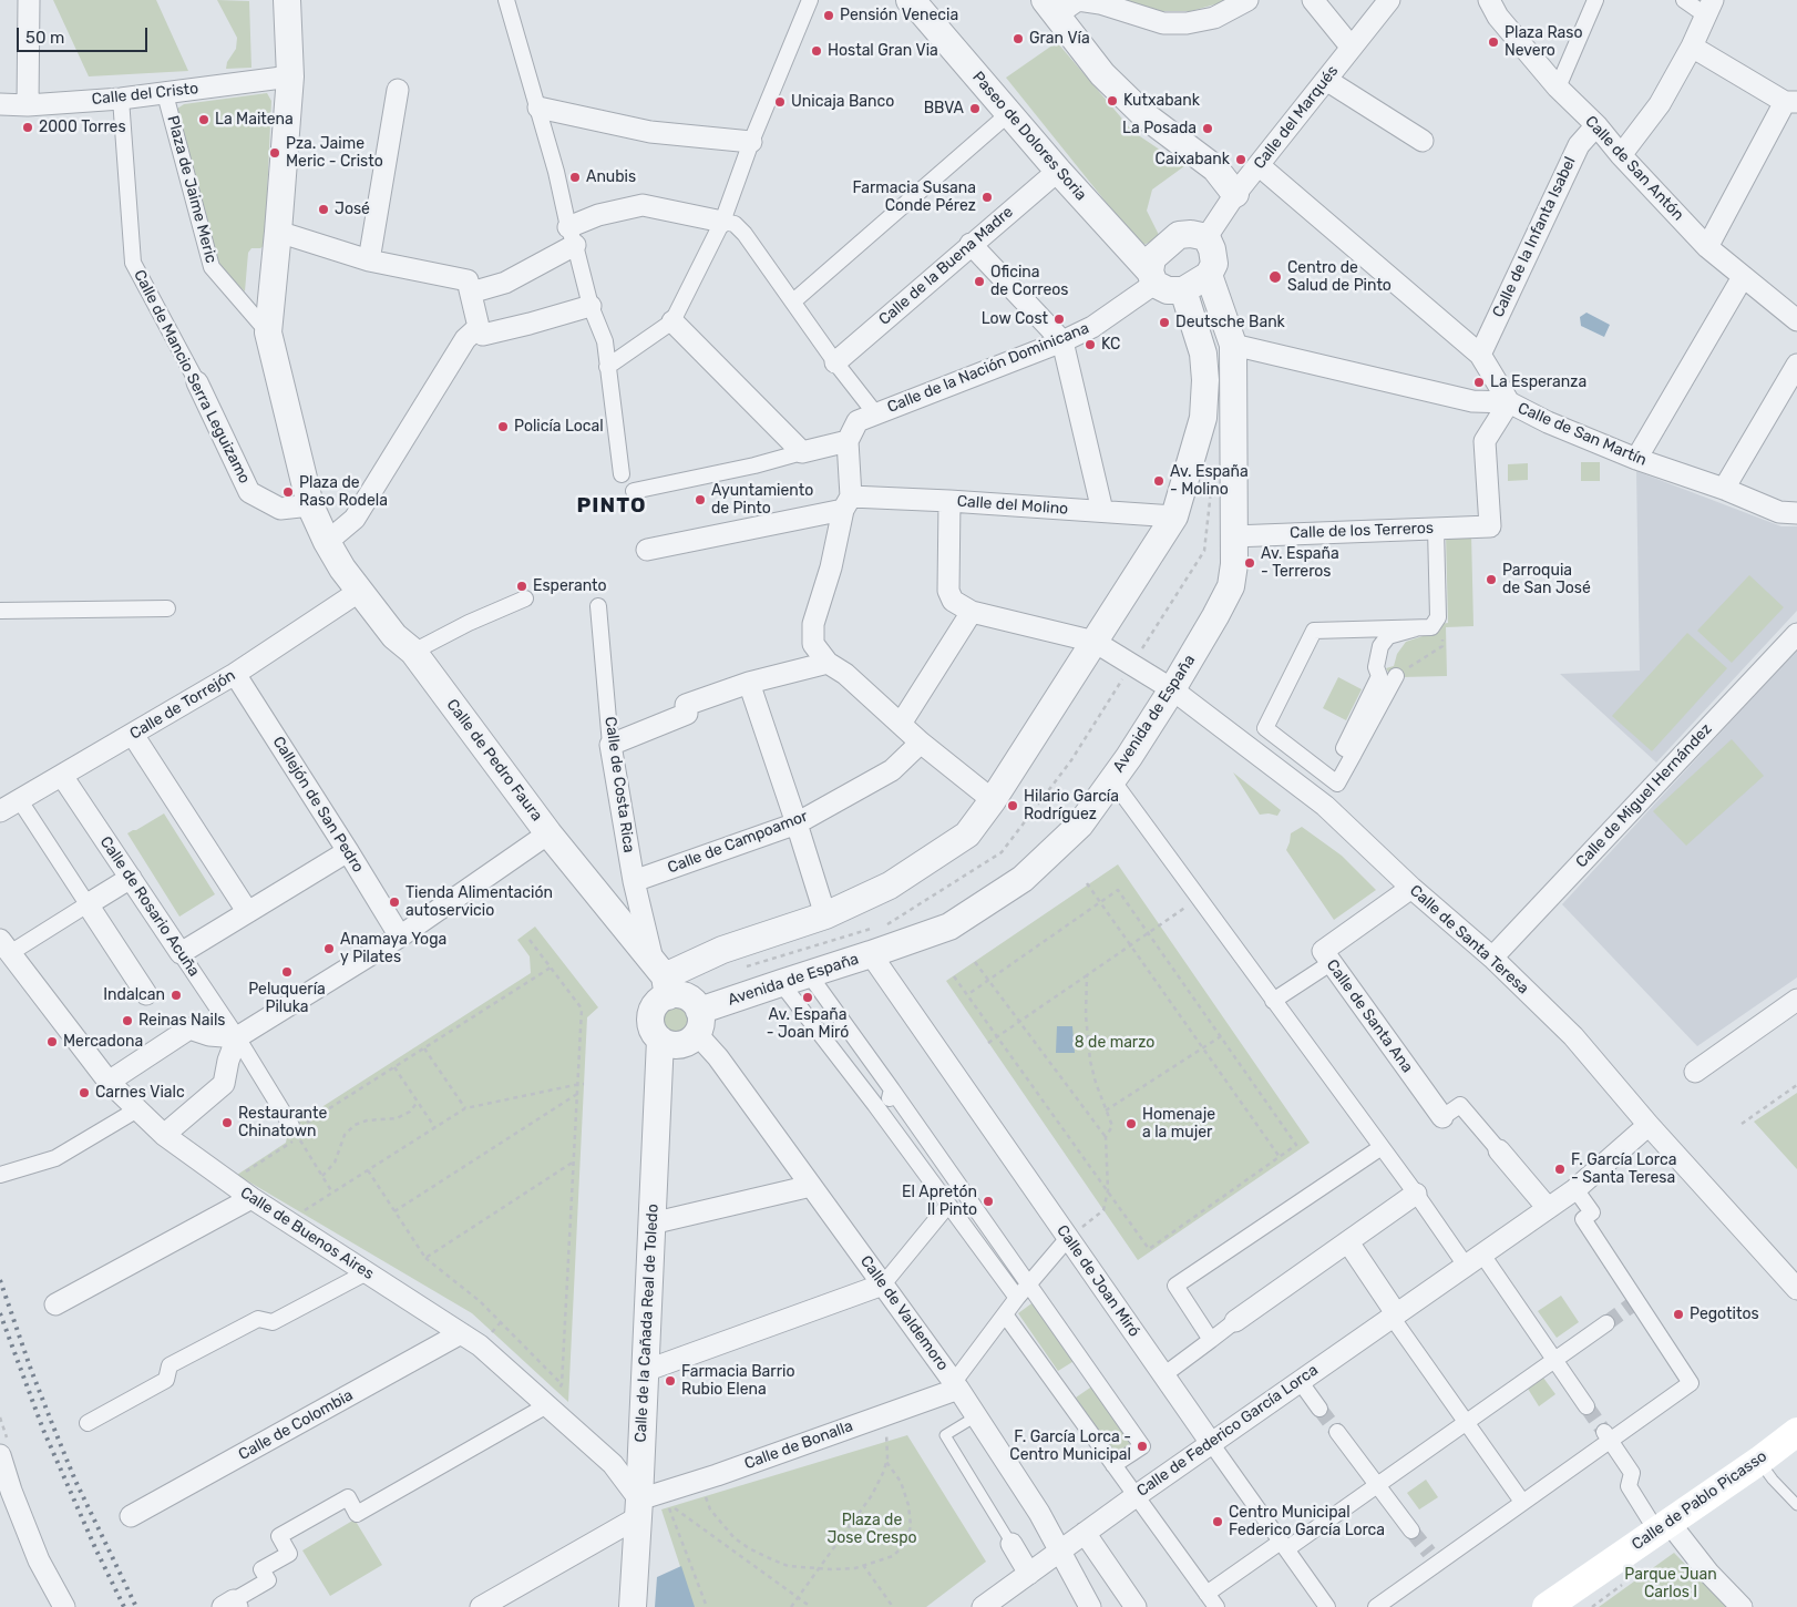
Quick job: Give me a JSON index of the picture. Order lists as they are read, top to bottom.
{
  "streets": {
    "main road": ["Calle de Pablo Picasso"],
    "street": [
      "Calle del Cristo",
      "Calle del Marqués",
      "Paseo de Dolores Soria",
      "Calle de San Antón",
      "Plaza de Jaime Meric",
      "Calle de la Infanta Isabel",
      "Calle de la Buena Madre",
      "Calle de la Nación Dominicana",
      "Calle de Mancio Serra Leguizamo",
      "Calle de San Martín",
      "Calle del Molino",
      "Calle de los Terreros",
      "Calle de Torrejón",
      "Avenida de España",
      "Calle de Pedro Faura",
      "Calle de Costa Rica",
      "Calle de Miguel Hernández",
      "Callejón de San Pedro",
      "Calle de Campoamor",
      "Calle de Rosario Acuña",
      "Calle de Santa Teresa",
      "Calle de Santa Ana",
      "Calle de Buenos Aires",
      "Calle de Joan Miró",
      "Calle de Valdemoro",
      "Calle de la Cañada Real de Toledo",
      "Calle de Colombia",
      "Calle de Federico García Lorca",
      "Calle de Bonalla"
    ]
  },
  "crossings": [
    ["Calle del Cristo", "Plaza de Jaime Meric"],
    ["Calle del Cristo", "Calle de Mancio Serra Leguizamo"],
    ["Calle del Marqués", "Paseo de Dolores Soria"],
    ["Calle del Marqués", "Calle de la Nación Dominicana"],
    ["Calle del Marqués", "Avenida de España"],
    ["Paseo de Dolores Soria", "Calle de la Buena Madre"],
    ["Paseo de Dolores Soria", "Calle de la Nación Dominicana"],
    ["Paseo de Dolores Soria", "Avenida de España"],
    ["Calle de San Antón", "Calle de la Infanta Isabel"],
    ["Plaza de Jaime Meric", "Calle de Pedro Faura"],
    ["Calle de la Nación Dominicana", "Avenida de España"],
    ["Calle de Mancio Serra Leguizamo", "Calle de Pedro Faura"],
    ["Calle de San Martín", "Calle de los Terreros"],
    ["Calle de San Martín", "Avenida de España"],
    ["Calle de los Terreros", "Avenida de España"],
    ["Calle de Torrejón", "Calle de Pedro Faura"],
    ["Calle de Torrejón", "Callejón de San Pedro"],
    ["Calle de Torrejón", "Calle de Rosario Acuña"],
    ["Avenida de España", "Calle de Santa Teresa"],
    ["Avenida de España", "Calle de Joan Miró"],
    ["Avenida de España", "Calle de Valdemoro"],
    ["Avenida de España", "Calle de la Cañada Real de Toledo"],
    ["Calle de Pedro Faura", "Calle de Costa Rica"],
    ["Calle de Costa Rica", "Calle de Campoamor"],
    ["Calle de Miguel Hernández", "Calle de Santa Teresa"],
    ["Calle de Santa Teresa", "Calle de Santa Ana"],
    ["Calle de Santa Teresa", "Calle de Federico García Lorca"],
    ["Calle de Buenos Aires", "Calle de la Cañada Real de Toledo"],
    ["Calle de Buenos Aires", "Calle de Colombia"],
    ["Calle de Buenos Aires", "Calle de Bonalla"],
    ["Calle de Joan Miró", "Calle de Federico García Lorca"],
    ["Calle de Valdemoro", "Calle de Federico García Lorca"],
    ["Calle de Valdemoro", "Calle de Bonalla"],
    ["Calle de la Cañada Real de Toledo", "Calle de Bonalla"]
  ],
  "districts": ["PINTO"],
  "parks": ["8 de marzo", "Plaza de Jose Crespo", "Parque Juan Carlos I"],
  "places": [
    "Pensión Venecia",
    "Gran Vía",
    "Plaza Raso Nevero",
    "Hostal Gran Via",
    "Kutxabank",
    "Unicaja Banco",
    "BBVA",
    "La Maitena",
    "2000 Torres",
    "La Posada",
    "Pza. Jaime Meric - Cristo",
    "Caixabank",
    "Anubis",
    "Farmacia Susana Conde Pérez",
    "José",
    "Centro de Salud de Pinto",
    "Oficina de Correos",
    "Low Cost",
    "Deutsche Bank",
    "KC",
    "La Esperanza",
    "Policía Local",
    "Av. España - Molino",
    "Plaza de Raso Rodela",
    "Ayuntamiento de Pinto",
    "Av. España - Terreros",
    "Parroquia de San José",
    "Esperanto",
    "Hilario García Rodríguez",
    "Tienda Alimentación autoservicio",
    "Anamaya Yoga y Pilates",
    "Peluquería Piluka",
    "Indalcan",
    "Av. España - Joan Miró",
    "Reinas Nails",
    "Mercadona",
    "Carnes Vialc",
    "Restaurante Chinatown",
    "Homenaje a la mujer",
    "F. García Lorca - Santa Teresa",
    "El Apretón II Pinto",
    "Pegotitos",
    "Farmacia Barrio Rubio Elena",
    "F. García Lorca - Centro Municipal",
    "Centro Municipal Federico García Lorca"
  ],
  "scale_bar": "50 m"
}
